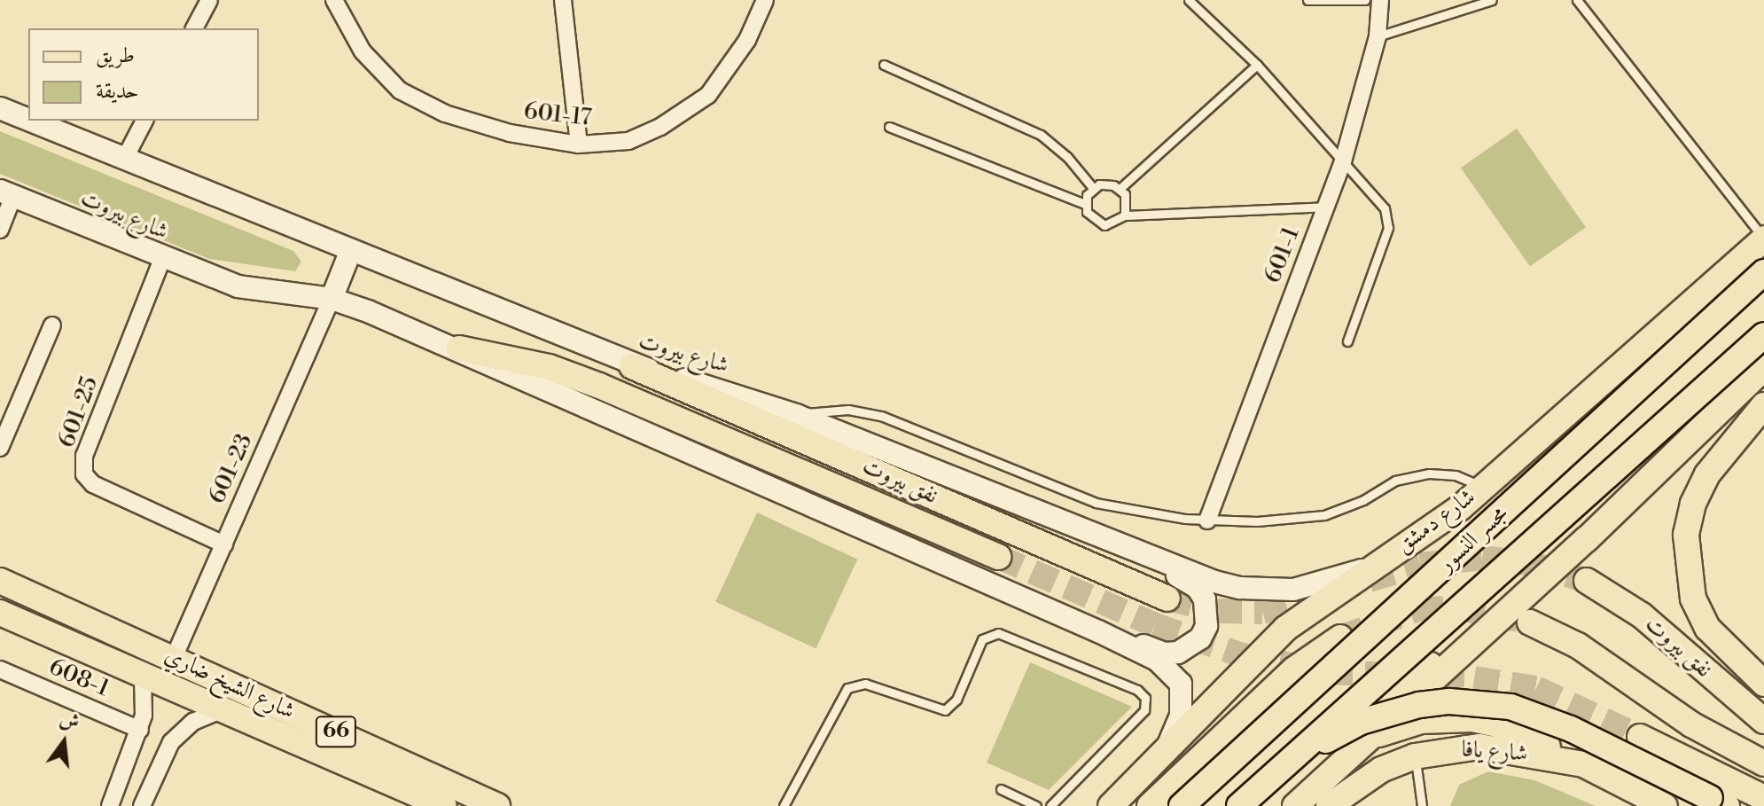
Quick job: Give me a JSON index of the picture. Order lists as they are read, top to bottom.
{
  "streets": {
    "main road": [
      "شارع بيروت",
      "نفق بيروت",
      "شارع دمشق",
      "مجسر النسور",
      "شارع الشيخ ضاري",
      "66",
      "شارع يافا"
    ],
    "street": [
      "601-17",
      "601-1",
      "601-25",
      "601-23",
      "608-1"
    ]
  },
  "crossings": [
    ["شارع بيروت", "601-25"],
    ["شارع بيروت", "601-23"],
    ["شارع بيروت", "نفق بيروت"],
    ["شارع بيروت", "شارع دمشق"],
    ["601-25", "601-23"],
    ["601-23", "شارع الشيخ ضاري"]
  ],
  "legend": ["طريق", "حديقة"],
  "north": "top"
}
